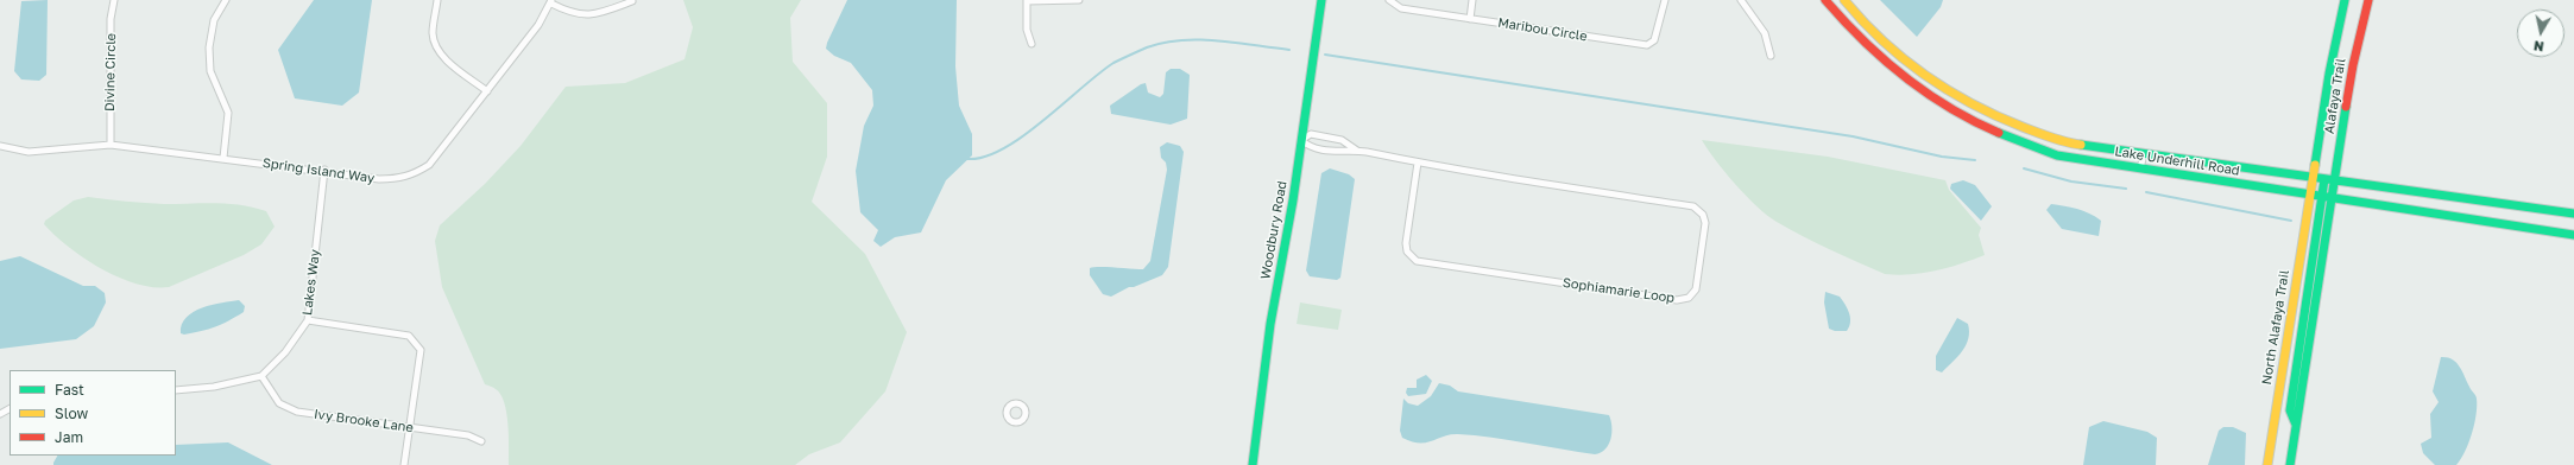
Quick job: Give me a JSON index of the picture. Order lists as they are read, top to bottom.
{
  "streets": {
    "street": [
      "Maribou Circle",
      "Divine Circle",
      "Alafaya Trail",
      "Lake Underhill Road",
      "Spring Island Way",
      "Woodbury Road",
      "Lakes Way",
      "Sophiamarie Loop",
      "North Alafaya Trail",
      "Ivy Brooke Lane"
    ]
  },
  "crossings": [
    ["Divine Circle", "Spring Island Way"],
    ["Alafaya Trail", "Lake Underhill Road"],
    ["Alafaya Trail", "North Alafaya Trail"],
    ["Lake Underhill Road", "North Alafaya Trail"],
    ["Spring Island Way", "Lakes Way"],
    ["Woodbury Road", "Sophiamarie Loop"],
    ["Lakes Way", "Ivy Brooke Lane"]
  ],
  "legend": ["Fast", "Slow", "Jam"],
  "north": "bottom"
}
